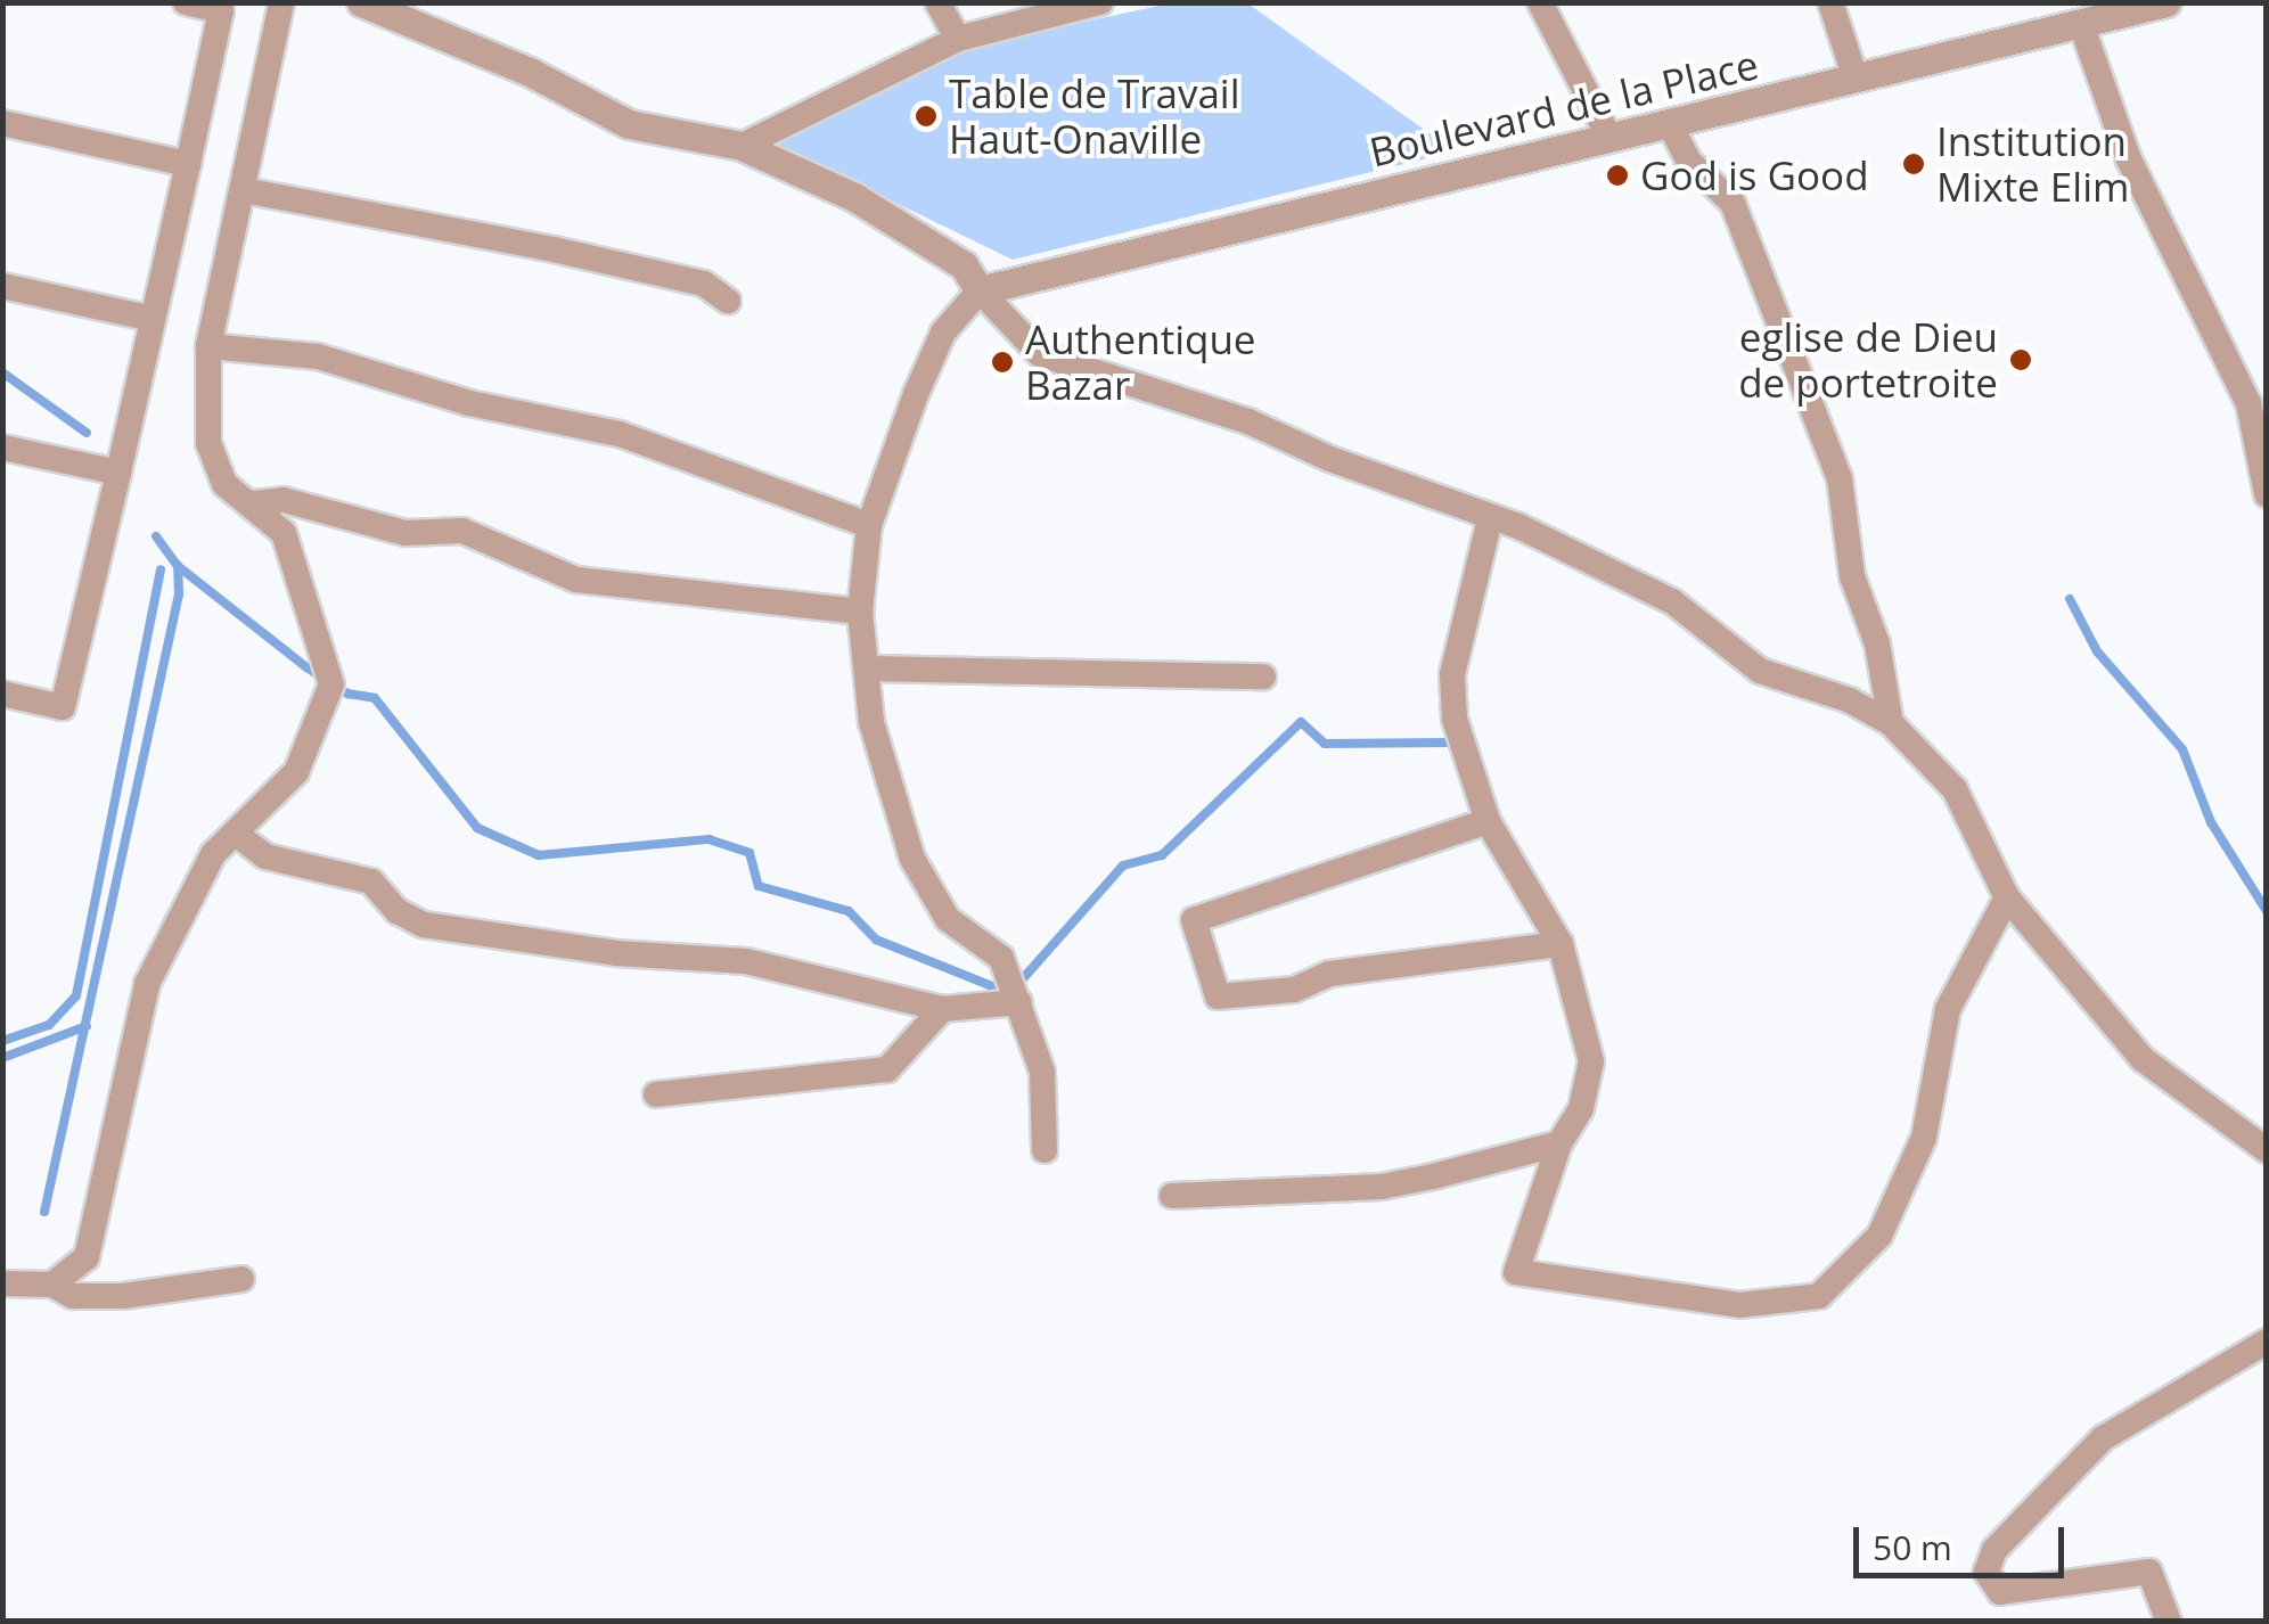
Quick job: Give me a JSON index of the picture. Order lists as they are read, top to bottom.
{
  "streets": {
    "street": ["Boulevard de la Place"]
  },
  "places": [
    "Table de Travail Haut-Onaville",
    "Institution Mixte Elim",
    "God is Good",
    "eglise de Dieu de portetroite",
    "Authentique Bazar"
  ],
  "scale_bar": "50 m"
}
